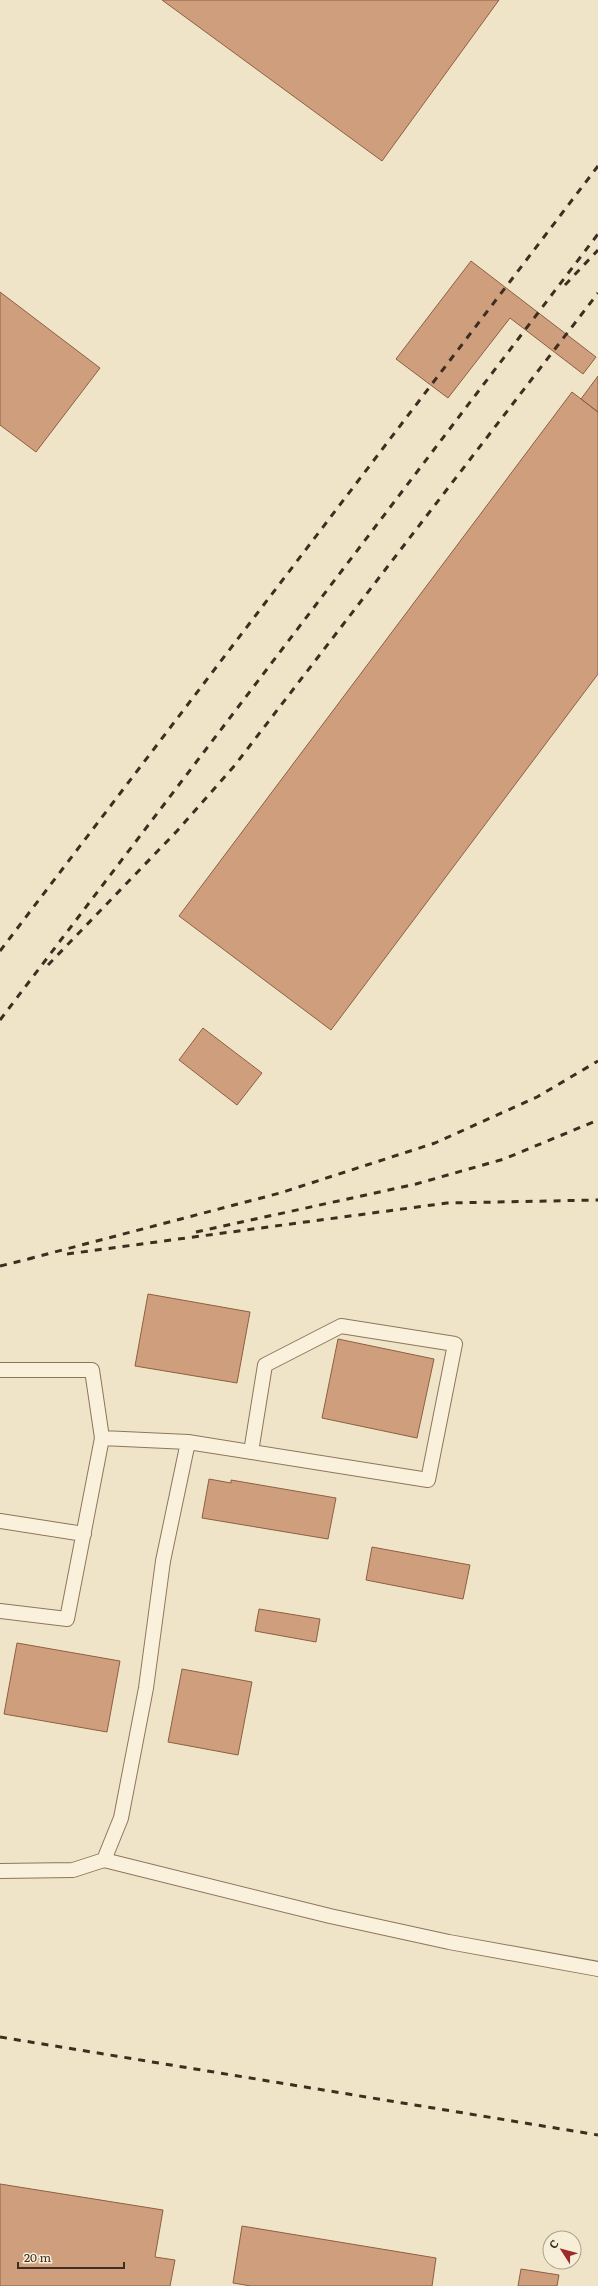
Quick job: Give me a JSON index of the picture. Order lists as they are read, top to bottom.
{
  "scale_bar": "20 m",
  "north": "top left"
}
